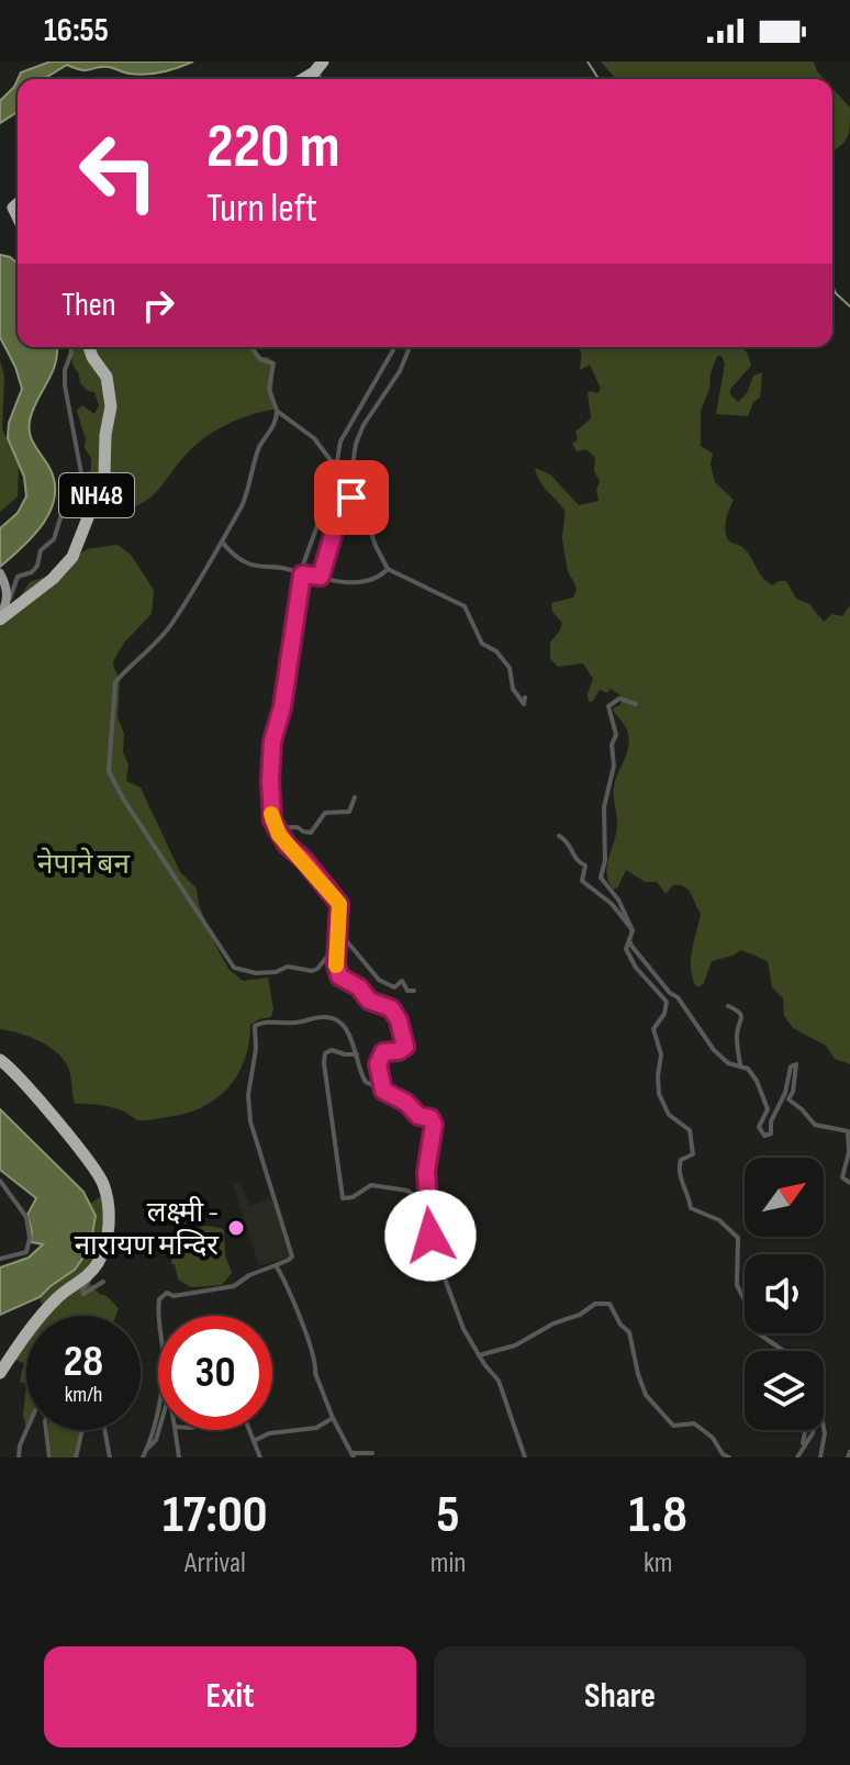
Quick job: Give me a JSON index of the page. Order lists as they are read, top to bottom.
{
  "streets": {
    "highway": ["NH48"]
  },
  "parks": ["नेपाने बन"],
  "places": ["लक्ष्मी - नारायण मन्दिर"],
  "north": "top right",
  "page": {
    "status": "16:55",
    "turn": ["220 m", "Turn left"],
    "then": "Then",
    "speed": "28 km/h",
    "limit": "30",
    "eta": [
      "17:00",
      "Arrival",
      "5",
      "min",
      "1.8",
      "km"
    ],
    "buttons": ["Exit", "Share"]
  }
}
